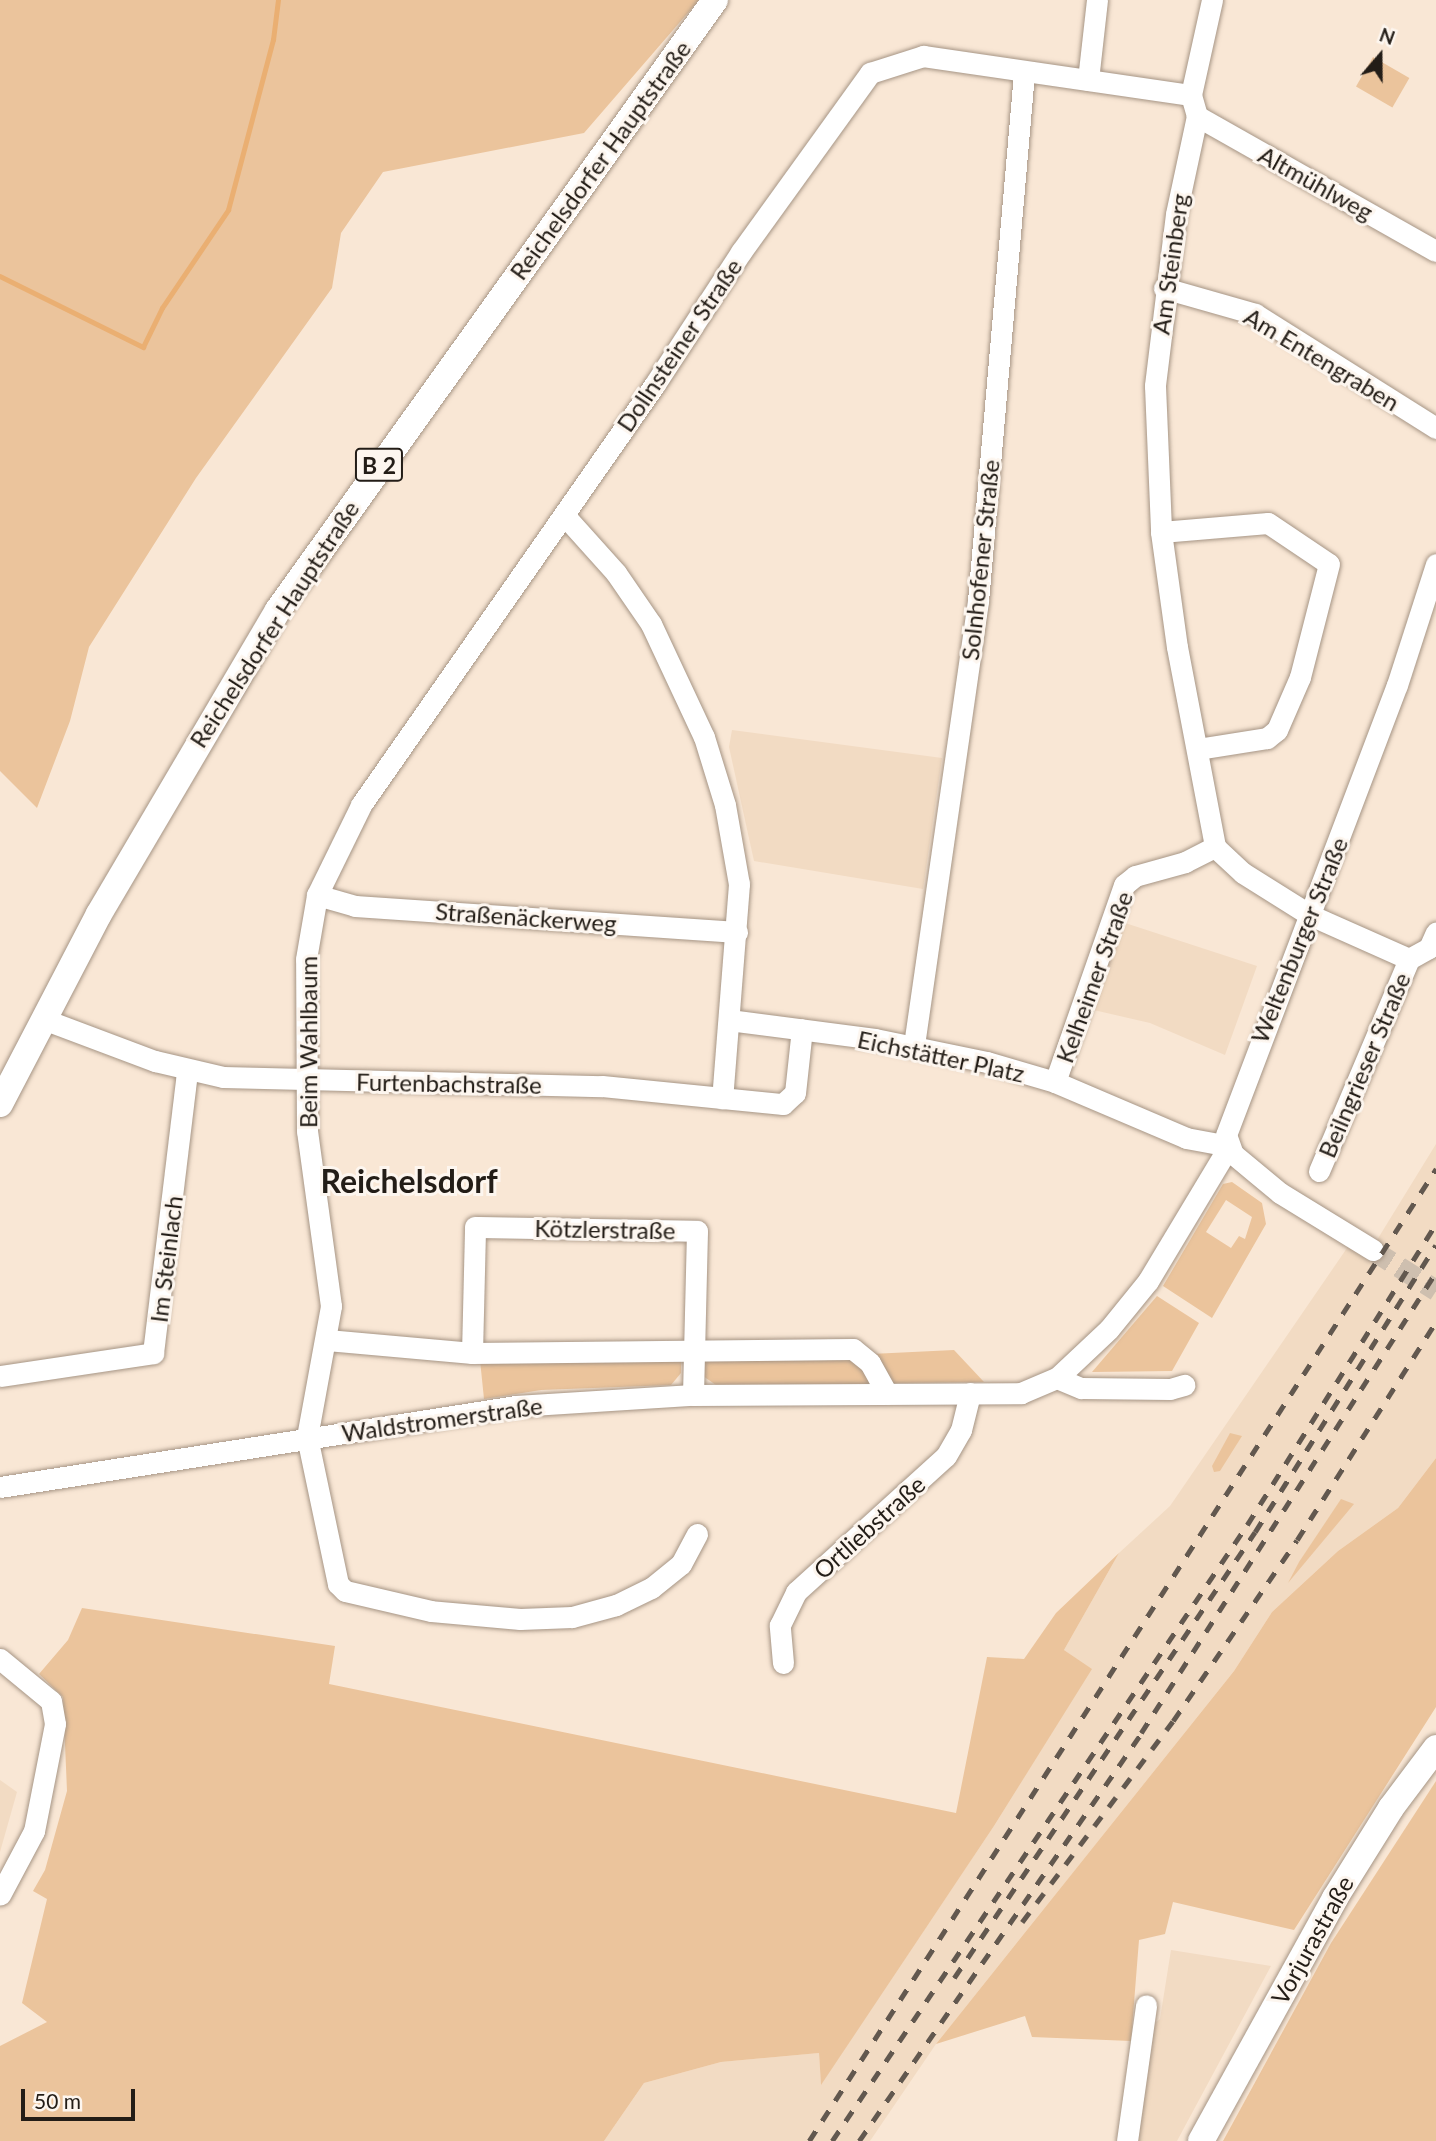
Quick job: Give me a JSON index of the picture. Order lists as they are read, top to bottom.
{
  "streets": {
    "main road": ["Reichelsdorfer Hauptstraße", "B 2", "Vorjurastraße"],
    "street": [
      "Altmühlweg",
      "Am Steinberg",
      "Dollnsteiner Straße",
      "Am Entengraben",
      "Solnhofener Straße",
      "Straßenäckerweg",
      "Weltenburger Straße",
      "Kelheimer Straße",
      "Beim Wahlbaum",
      "Eichstätter Platz",
      "Beilngrieser Straße",
      "Furtenbachstraße",
      "Kötzlerstraße",
      "Im Steinlach",
      "Waldstromerstraße",
      "Ortliebstraße"
    ]
  },
  "crossings": [
    ["Reichelsdorfer Hauptstraße", "Furtenbachstraße"],
    ["Altmühlweg", "Am Steinberg"],
    ["Altmühlweg", "Dollnsteiner Straße"],
    ["Am Steinberg", "Dollnsteiner Straße"],
    ["Am Steinberg", "Am Entengraben"],
    ["Am Steinberg", "Kelheimer Straße"],
    ["Dollnsteiner Straße", "Solnhofener Straße"],
    ["Dollnsteiner Straße", "Straßenäckerweg"],
    ["Dollnsteiner Straße", "Beim Wahlbaum"],
    ["Solnhofener Straße", "Eichstätter Platz"],
    ["Straßenäckerweg", "Beim Wahlbaum"],
    ["Weltenburger Straße", "Eichstätter Platz"],
    ["Weltenburger Straße", "Beilngrieser Straße"],
    ["Weltenburger Straße", "Waldstromerstraße"],
    ["Kelheimer Straße", "Eichstätter Platz"],
    ["Beim Wahlbaum", "Furtenbachstraße"],
    ["Beim Wahlbaum", "Waldstromerstraße"],
    ["Eichstätter Platz", "Furtenbachstraße"],
    ["Eichstätter Platz", "Waldstromerstraße"],
    ["Furtenbachstraße", "Im Steinlach"],
    ["Kötzlerstraße", "Waldstromerstraße"],
    ["Waldstromerstraße", "Ortliebstraße"]
  ],
  "districts": ["Reichelsdorf"],
  "scale_bar": "50 m",
  "north": "top"
}
